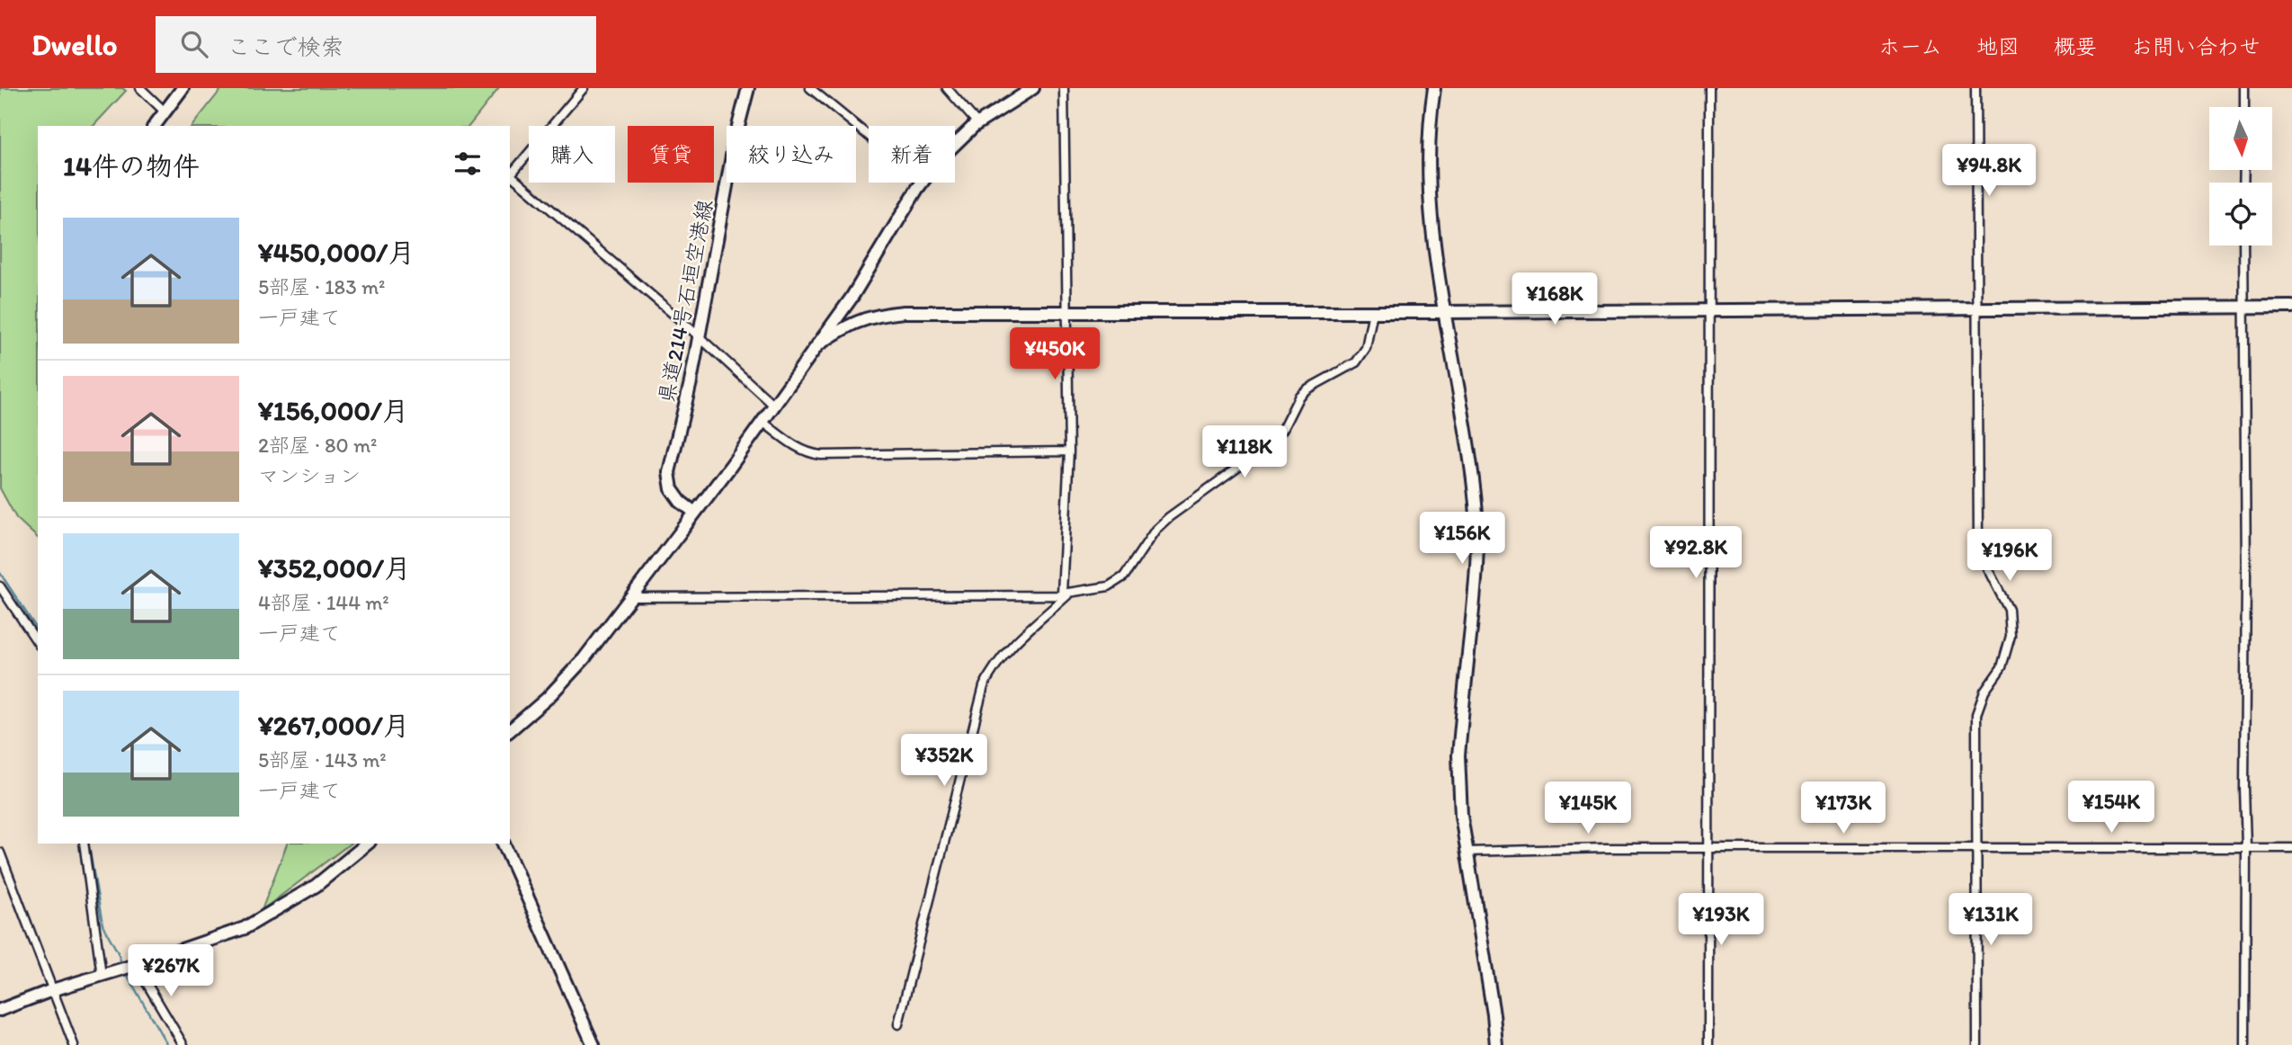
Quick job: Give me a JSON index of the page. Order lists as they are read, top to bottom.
{
  "streets": {
    "street": ["県道214号石垣空港線"]
  },
  "north": "bottom",
  "page": {
    "header": "Dwello",
    "search": "ここで検索",
    "nav": [
      "ホーム",
      "地図",
      "概要",
      "お問い合わせ"
    ],
    "chip": [
      "購入",
      "賃貸",
      "絞り込み",
      "新着"
    ],
    "heading": "14件の物件",
    "price": [
      "¥94.8K",
      "¥168K",
      "¥450K",
      "¥118K",
      "¥156K",
      "¥92.8K",
      "¥196K",
      "¥352K",
      "¥154K",
      "¥145K",
      "¥173K",
      "¥193K",
      "¥131K",
      "¥267K"
    ],
    "list": [
      {
        "name": "¥450,000/月",
        "note": "5部屋 · 183 m² · 一戸建て"
      },
      {
        "name": "¥156,000/月",
        "note": "2部屋 · 80 m² · マンション"
      },
      {
        "name": "¥352,000/月",
        "note": "4部屋 · 144 m² · 一戸建て"
      },
      {
        "name": "¥267,000/月",
        "note": "5部屋 · 143 m² · 一戸建て"
      }
    ]
  }
}
